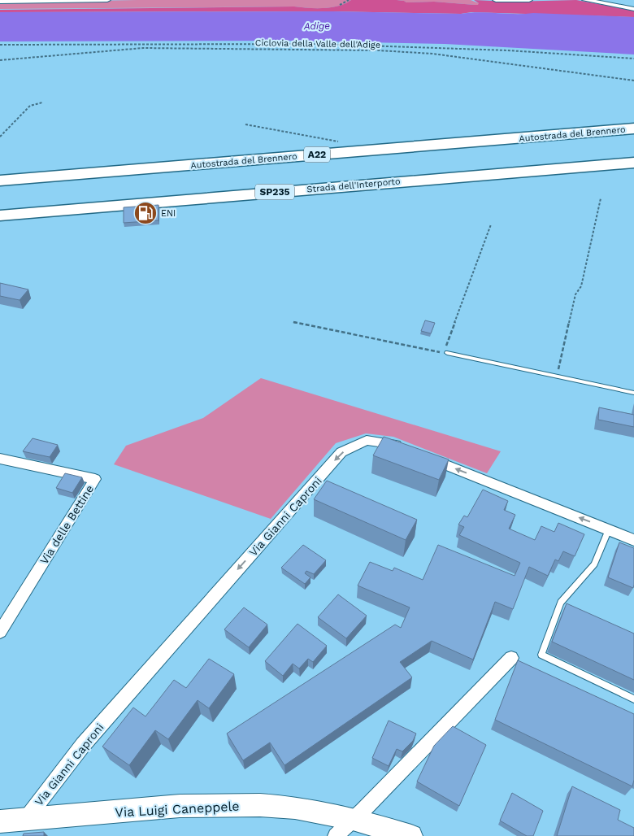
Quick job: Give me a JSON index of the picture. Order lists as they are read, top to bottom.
{
  "streets": {
    "highway": [
      "Autostrada del Brennero",
      "A22",
      "Strada dell'Interporto",
      "SP235"
    ],
    "street": ["Via Gianni Caproni", "Via delle Bettine", "Via Luigi Caneppele"],
    "path": ["Ciclovia della Valle dell'Adige"]
  },
  "crossings": [
    ["Via Gianni Caproni", "Via Luigi Caneppele"]
  ],
  "one_way": ["Via Gianni Caproni"],
  "water": ["Adige"],
  "places": {
    "fuel station": ["ENI"]
  }
}
